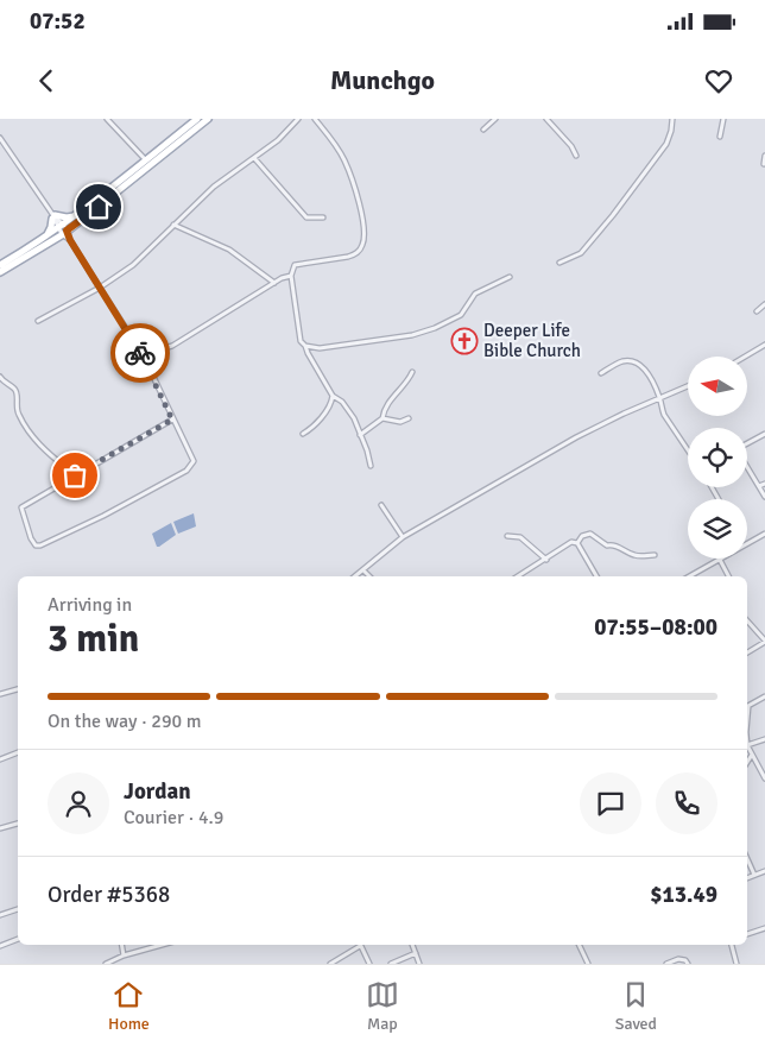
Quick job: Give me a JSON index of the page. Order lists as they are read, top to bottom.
{
  "places": {
    "church": ["Deeper Life Bible Church"]
  },
  "north": "left",
  "page": {
    "status": "07:52",
    "header": "Munchgo",
    "heading": ["3 min", "Arriving in", "07:55–08:00"],
    "panel": [
      "Jordan",
      "Courier · 4.9",
      "Order #5368",
      "$13.49"
    ],
    "bar": "On the way · 290 m",
    "tabs": ["Home", "Map", "Saved"]
  }
}
